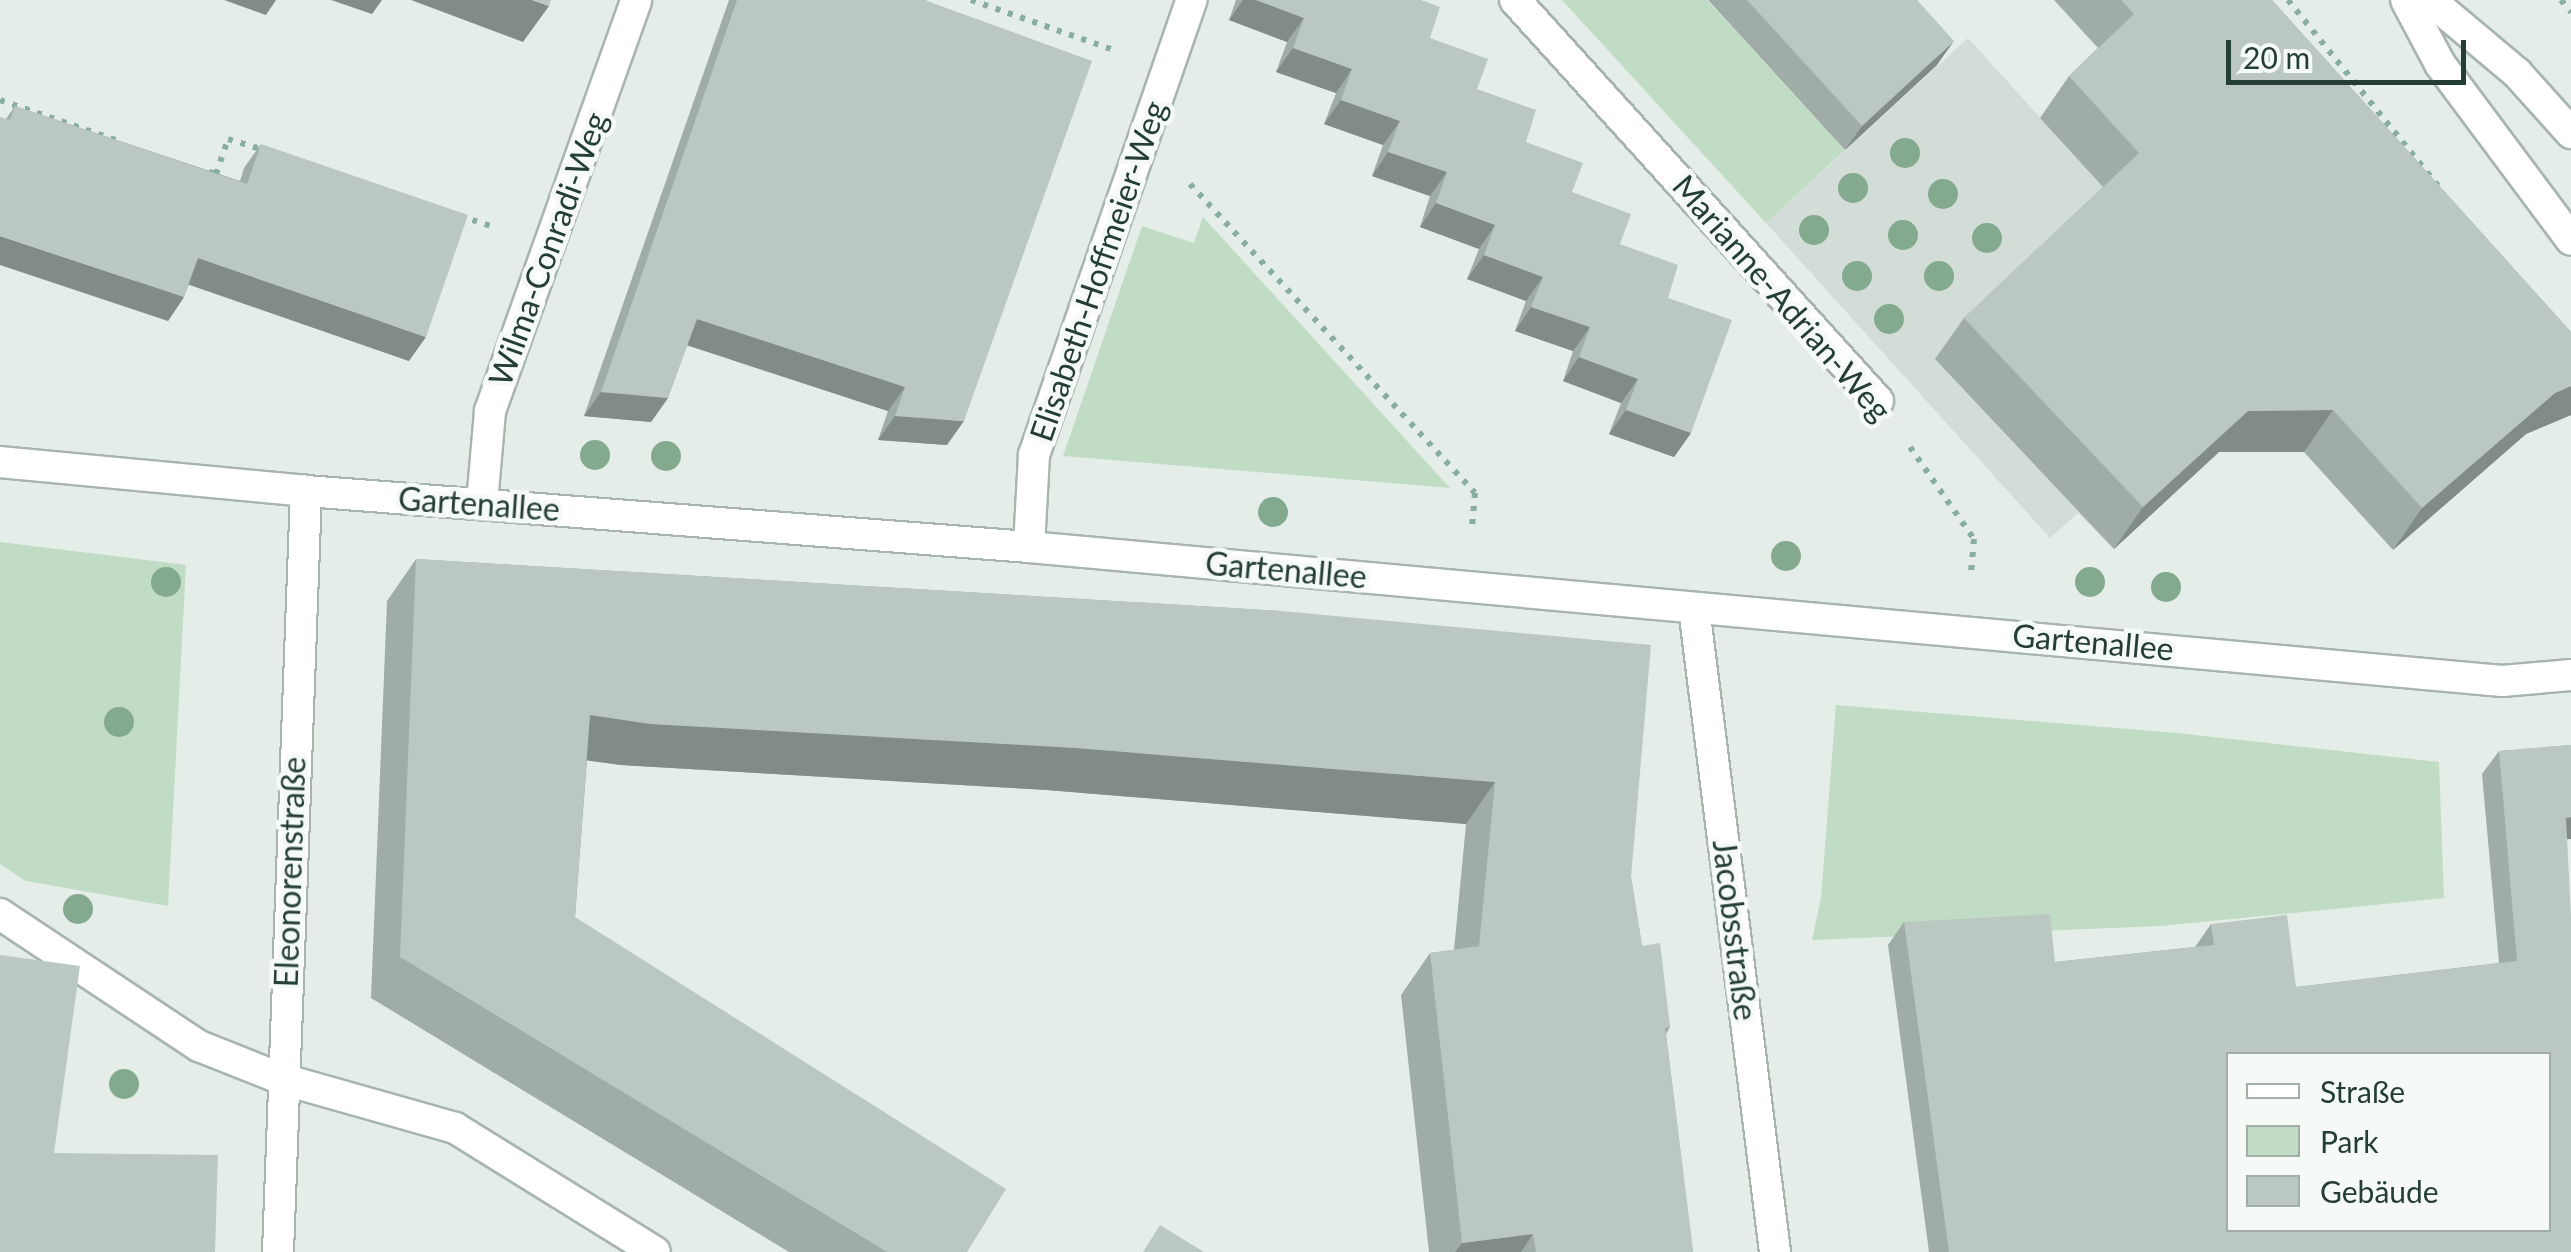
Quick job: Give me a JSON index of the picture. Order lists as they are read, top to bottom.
{
  "streets": {
    "street": [
      "Wilma-Conradi-Weg",
      "Elisabeth-Hoffmeier-Weg",
      "Marianne-Adrian-Weg",
      "Gartenallee",
      "Eleonorenstraße",
      "Jacobsstraße"
    ]
  },
  "crossings": [
    ["Wilma-Conradi-Weg", "Gartenallee"],
    ["Elisabeth-Hoffmeier-Weg", "Gartenallee"],
    ["Marianne-Adrian-Weg", "Gartenallee"],
    ["Gartenallee", "Eleonorenstraße"],
    ["Gartenallee", "Jacobsstraße"]
  ],
  "legend": ["Straße", "Park", "Gebäude"],
  "scale_bar": "20 m"
}
